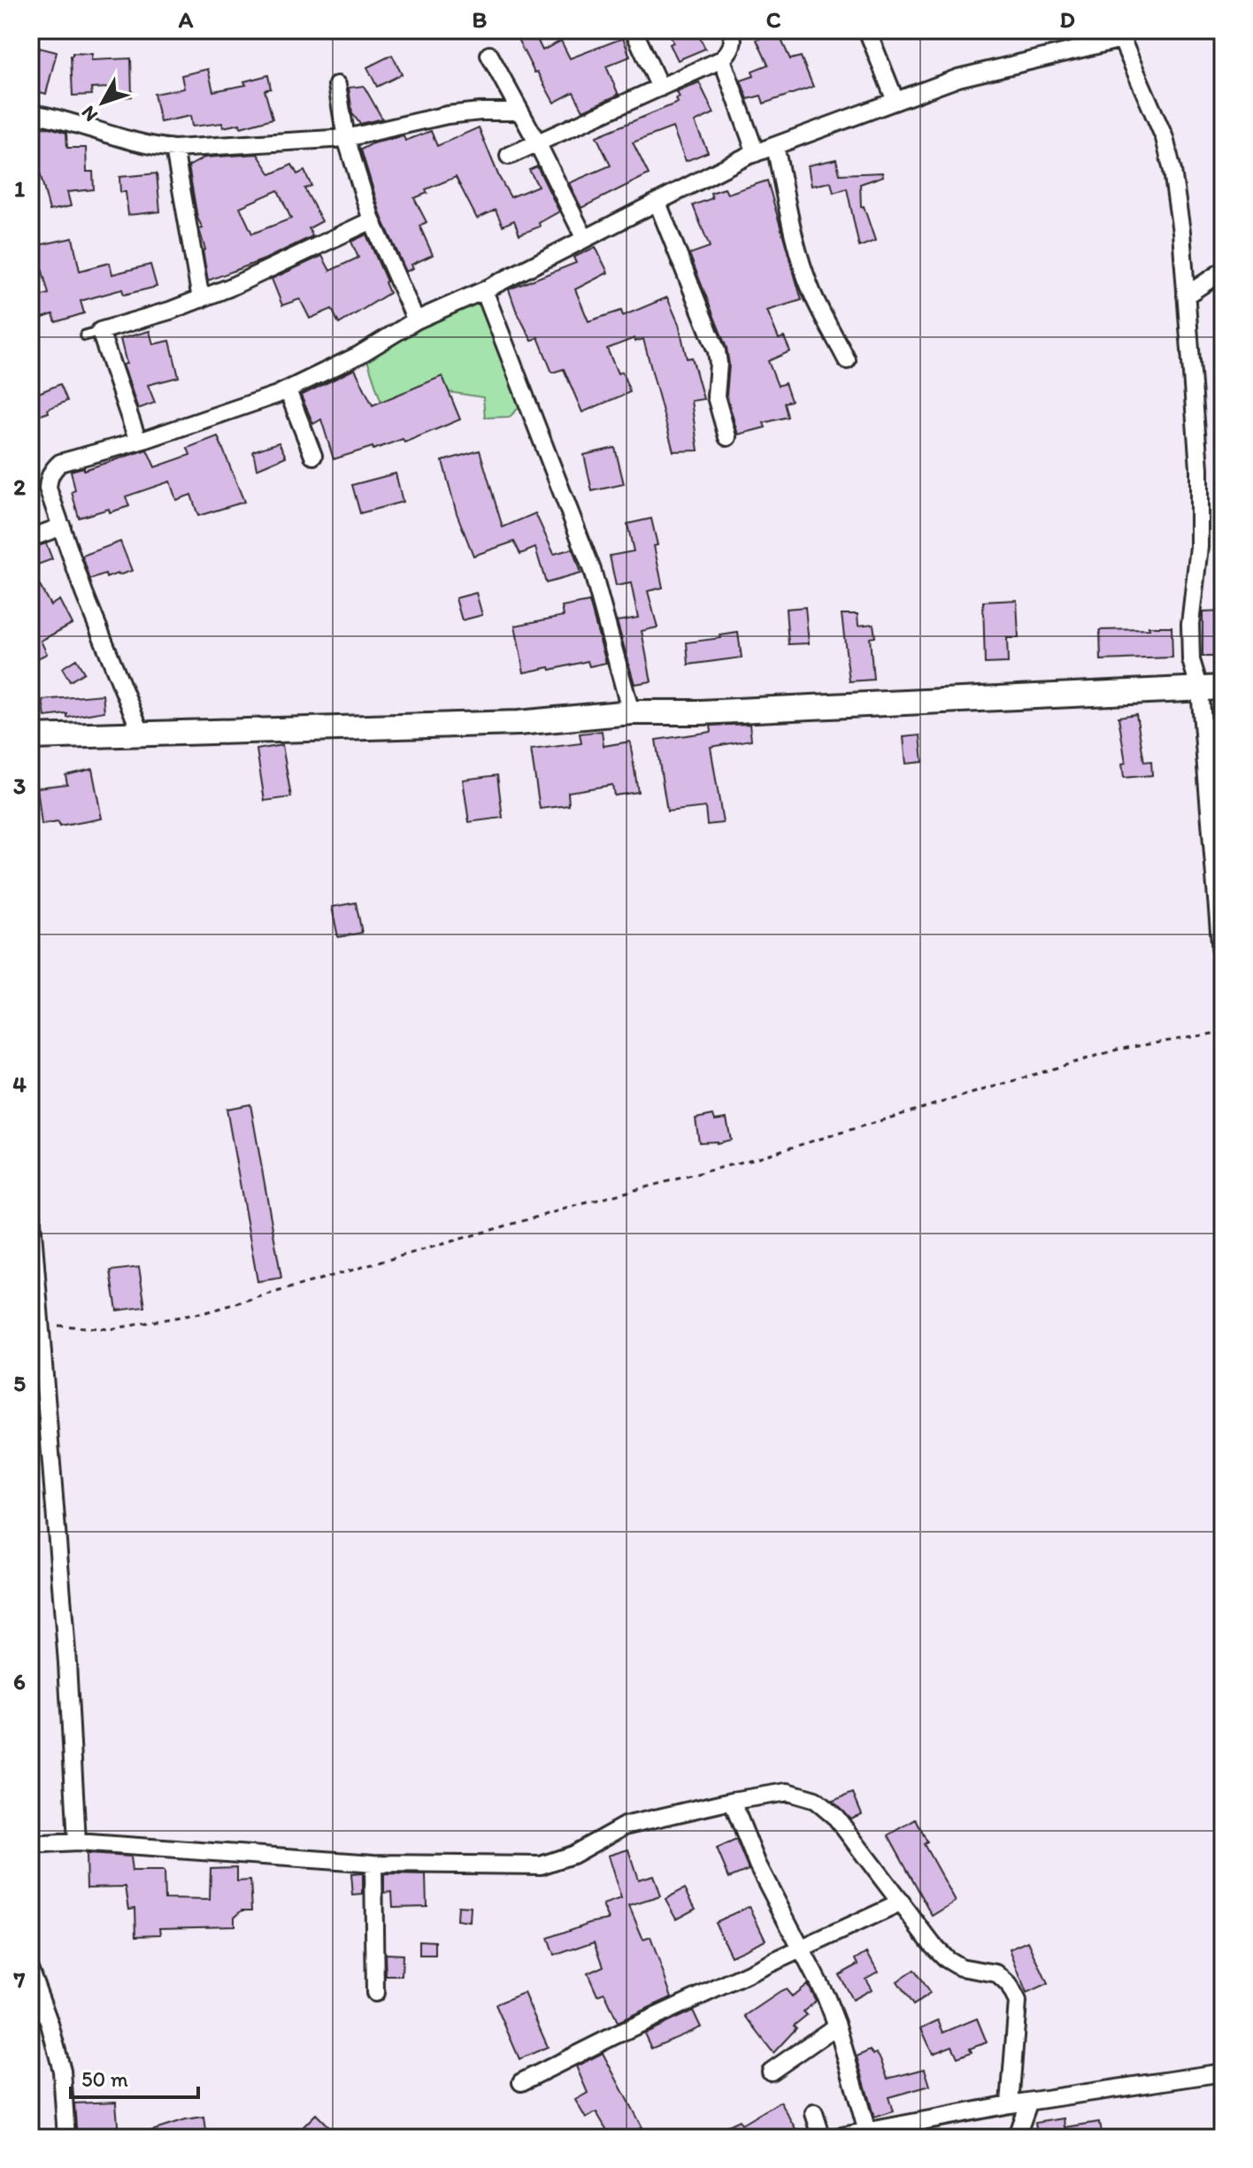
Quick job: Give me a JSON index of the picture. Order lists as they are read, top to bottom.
{
  "scale_bar": "50 m",
  "north": "bottom left",
  "grid": {
    "columns": [
      "A",
      "B",
      "C",
      "D"
    ],
    "rows": [
      "1",
      "2",
      "3",
      "4",
      "5",
      "6",
      "7"
    ]
  }
}
